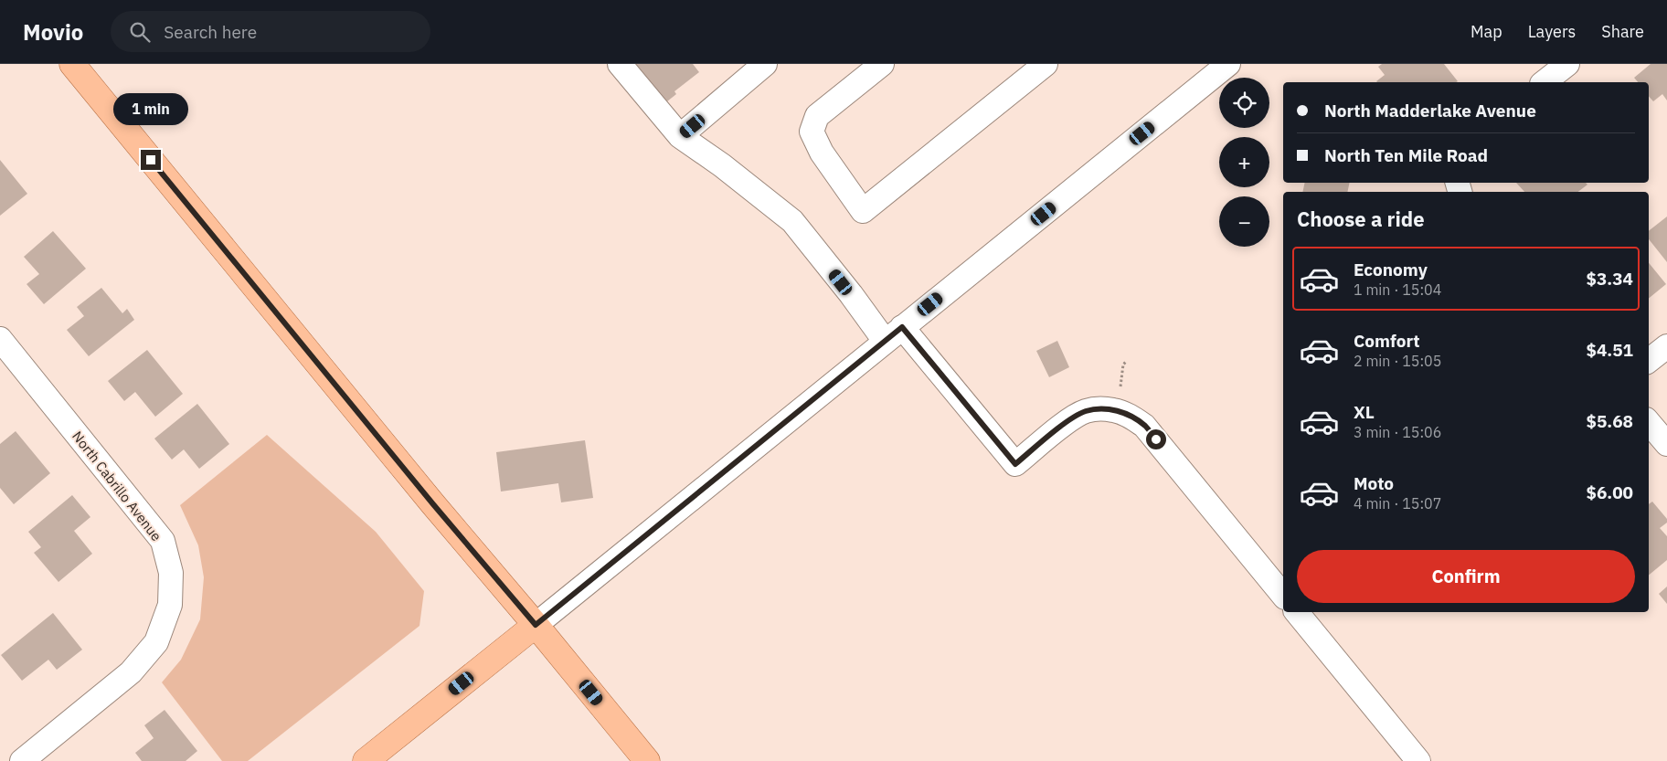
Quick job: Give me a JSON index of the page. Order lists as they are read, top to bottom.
{
  "streets": {
    "street": ["North Cabrillo Avenue"]
  },
  "page": {
    "header": "Movio",
    "search": "Search here",
    "nav": ["Map", "Layers", "Share"],
    "map_buttons": ["+", "−"],
    "banner": ["North Madderlake Avenue", "North Ten Mile Road"],
    "bubble": "1 min",
    "heading": "Choose a ride",
    "list": [
      {
        "name": "Economy",
        "note": "1 min · 15:04",
        "value": "$3.34"
      },
      {
        "name": "Comfort",
        "note": "2 min · 15:05",
        "value": "$4.51"
      },
      {
        "name": "XL",
        "note": "3 min · 15:06",
        "value": "$5.68"
      },
      {
        "name": "Moto",
        "note": "4 min · 15:07",
        "value": "$6.00"
      }
    ],
    "buttons": "Confirm"
  }
}
